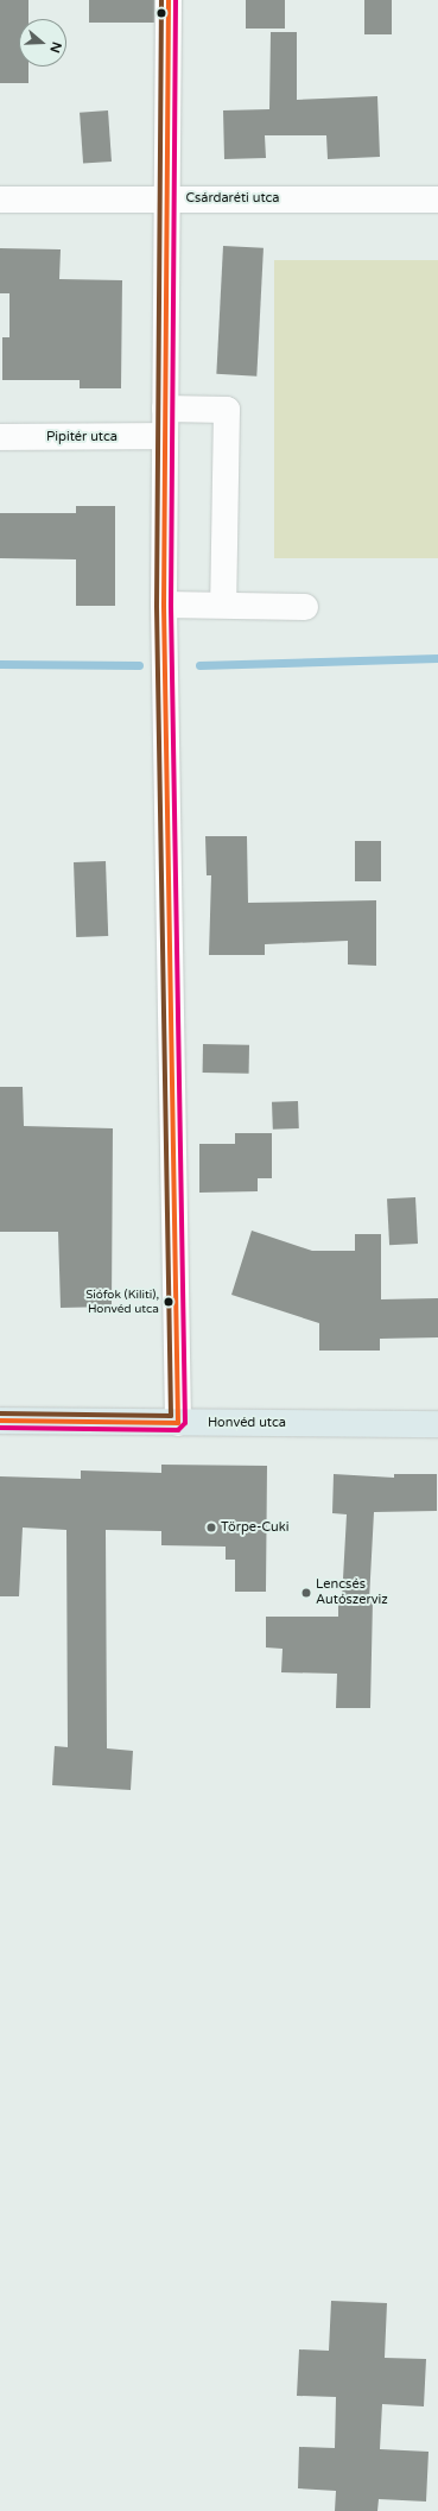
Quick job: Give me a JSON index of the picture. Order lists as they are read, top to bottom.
{
  "streets": {
    "main road": ["Honvéd utca"],
    "street": ["Csárdaréti utca", "Pipitér utca"]
  },
  "places": ["Siófok (Kiliti), Honvéd utca", "Törpe-Cuki", "Lencsés Autószerviz"],
  "north": "right"
}
